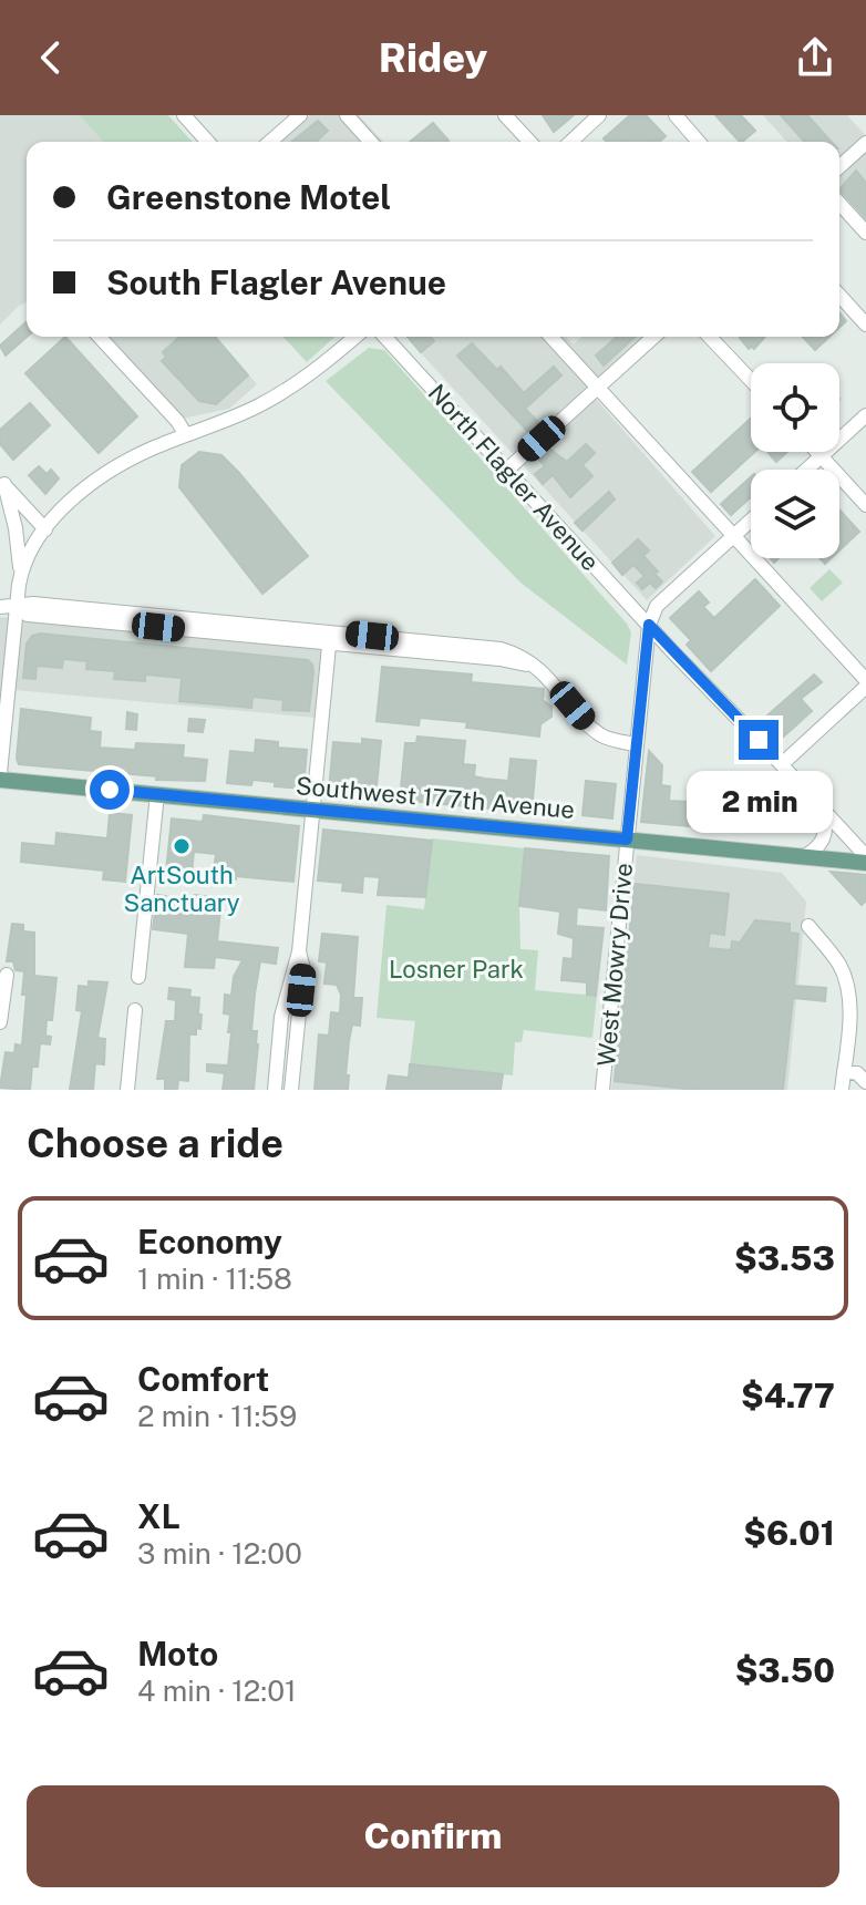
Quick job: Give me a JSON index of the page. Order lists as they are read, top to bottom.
{
  "streets": {
    "main road": ["Southwest 177th Avenue"],
    "street": ["North Flagler Avenue", "West Mowry Drive"]
  },
  "crossings": [
    ["North Flagler Avenue", "Southwest 177th Avenue"],
    ["North Flagler Avenue", "West Mowry Drive"],
    ["Southwest 177th Avenue", "West Mowry Drive"]
  ],
  "parks": ["Losner Park"],
  "places": ["ArtSouth Sanctuary"],
  "page": {
    "header": "Ridey",
    "banner": ["Greenstone Motel", "South Flagler Avenue"],
    "bubble": "2 min",
    "heading": "Choose a ride",
    "list": [
      {
        "name": "Economy",
        "note": "1 min · 11:58",
        "value": "$3.53"
      },
      {
        "name": "Comfort",
        "note": "2 min · 11:59",
        "value": "$4.77"
      },
      {
        "name": "XL",
        "note": "3 min · 12:00",
        "value": "$6.01"
      },
      {
        "name": "Moto",
        "note": "4 min · 12:01",
        "value": "$3.50"
      }
    ],
    "buttons": "Confirm"
  }
}
